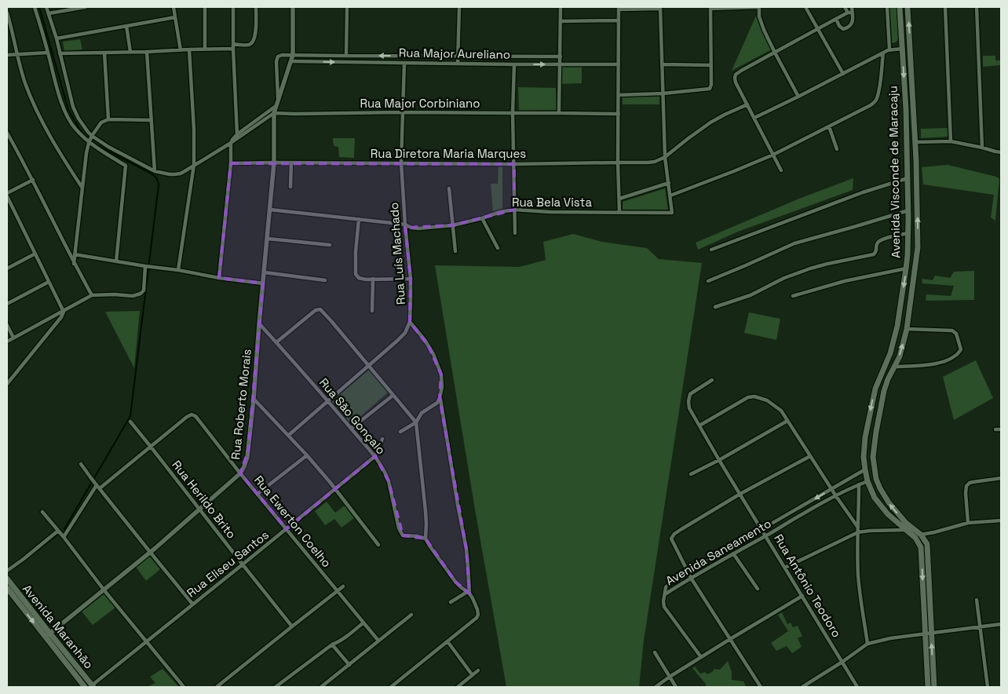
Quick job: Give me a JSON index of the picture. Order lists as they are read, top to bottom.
{
  "streets": {
    "main road": ["Avenida Visconde de Maracaju", "Avenida Maranhão"],
    "street": [
      "Rua Major Aureliano",
      "Rua Major Corbiniano",
      "Rua Diretora Maria Marques",
      "Rua Bela Vista",
      "Rua Luís Machado",
      "Rua Roberto Morais",
      "Rua São Gonçalo",
      "Rua Herildo Brito",
      "Rua Ewerton Coelho",
      "Avenida Saneamento",
      "Rua Eliseu Santos",
      "Rua Antônio Teodoro"
    ]
  },
  "crossings": [
    ["Rua Major Aureliano", "Rua Luís Machado"],
    ["Rua Major Aureliano", "Rua Roberto Morais"],
    ["Rua Major Corbiniano", "Rua Luís Machado"],
    ["Rua Major Corbiniano", "Rua Roberto Morais"],
    ["Rua Diretora Maria Marques", "Rua Luís Machado"],
    ["Rua Diretora Maria Marques", "Rua Roberto Morais"],
    ["Avenida Visconde de Maracaju", "Avenida Saneamento"],
    ["Rua Bela Vista", "Rua Luís Machado"],
    ["Rua Bela Vista", "Rua Roberto Morais"],
    ["Rua Roberto Morais", "Rua São Gonçalo"],
    ["Rua Roberto Morais", "Rua Herildo Brito"],
    ["Rua Roberto Morais", "Rua Ewerton Coelho"],
    ["Rua Roberto Morais", "Avenida Maranhão"],
    ["Rua São Gonçalo", "Rua Eliseu Santos"],
    ["Rua Herildo Brito", "Rua Ewerton Coelho"],
    ["Rua Herildo Brito", "Rua Eliseu Santos"],
    ["Rua Ewerton Coelho", "Rua Eliseu Santos"],
    ["Avenida Saneamento", "Rua Antônio Teodoro"],
    ["Rua Eliseu Santos", "Avenida Maranhão"]
  ]
}
